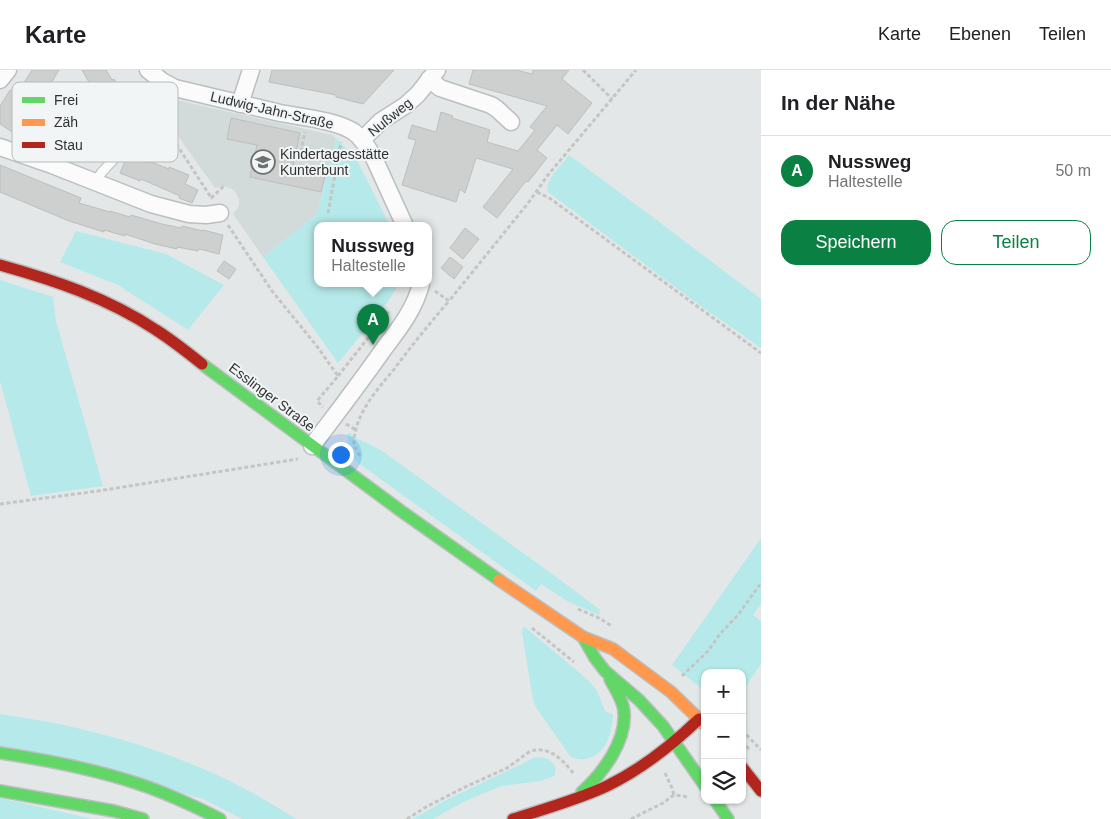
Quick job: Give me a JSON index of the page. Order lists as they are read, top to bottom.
{
  "streets": {
    "main road": ["Esslinger Straße"],
    "street": ["Ludwig-Jahn-Straße", "Nußweg"]
  },
  "crossings": [
    ["Ludwig-Jahn-Straße", "Nußweg"]
  ],
  "places": {
    "school or university": ["Kindertagesstätte Kunterbunt"]
  },
  "legend": ["Frei", "Zäh", "Stau"],
  "page": {
    "header": "Karte",
    "nav": ["Karte", "Ebenen", "Teilen"],
    "heading": "In der Nähe",
    "list": [
      {
        "mark": "A",
        "name": "Nussweg",
        "note": "Haltestelle",
        "value": "50 m"
      }
    ],
    "buttons": ["Speichern", "Teilen"],
    "popup": ["Nussweg", "Haltestelle"],
    "pins": "A",
    "map_buttons": ["+", "−"]
  }
}
